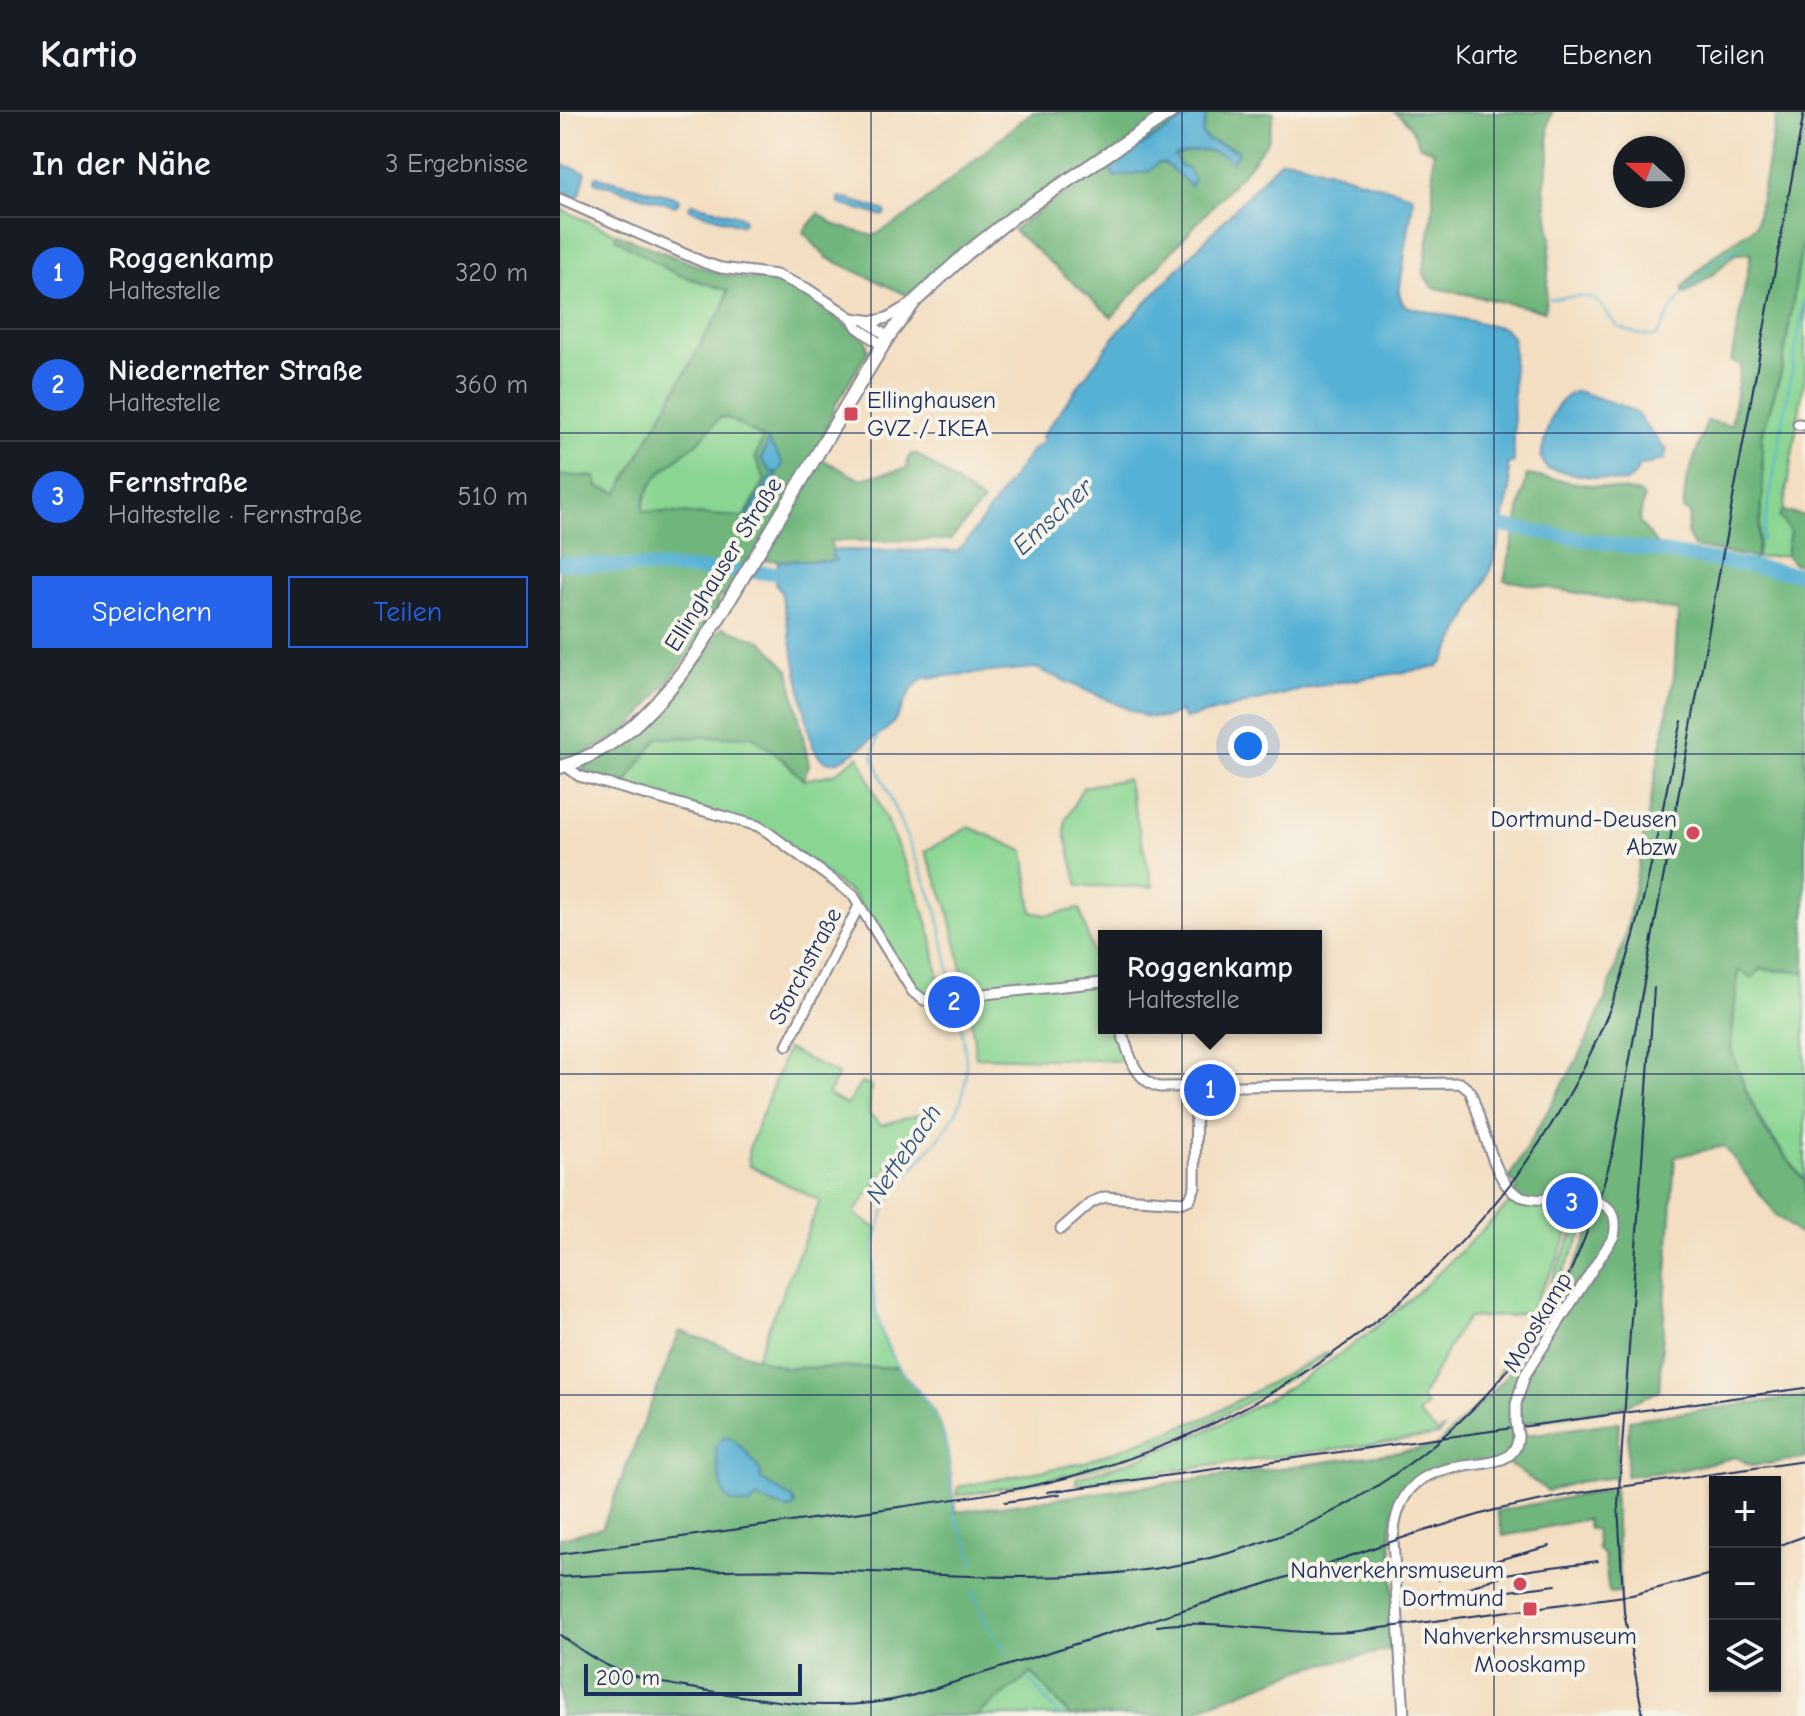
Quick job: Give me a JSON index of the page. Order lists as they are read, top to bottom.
{
  "streets": {
    "main road": ["Ellinghauser Straße"],
    "street": ["Storchstraße", "Mooskamp"]
  },
  "water": ["Emscher", "Nettebach"],
  "places": {
    "transit": ["Ellinghausen GVZ / IKEA", "Nahverkehrsmuseum Mooskamp"],
    "other": ["Dortmund-Deusen Abzw", "Nahverkehrsmuseum Dortmund"]
  },
  "scale_bar": "200 m",
  "north": "left",
  "page": {
    "header": "Kartio",
    "nav": ["Karte", "Ebenen", "Teilen"],
    "heading": ["In der Nähe", "3 Ergebnisse"],
    "list": [
      {
        "mark": "1",
        "name": "Roggenkamp",
        "note": "Haltestelle",
        "value": "320 m"
      },
      {
        "mark": "2",
        "name": "Niedernetter Straße",
        "note": "Haltestelle",
        "value": "360 m"
      },
      {
        "mark": "3",
        "name": "Fernstraße",
        "note": "Haltestelle · Fernstraße",
        "value": "510 m"
      }
    ],
    "buttons": ["Speichern", "Teilen"],
    "popup": ["Roggenkamp", "Haltestelle"],
    "pins": ["2", "1", "3"],
    "map_buttons": ["+", "−"],
    "scale": "200 m"
  }
}
